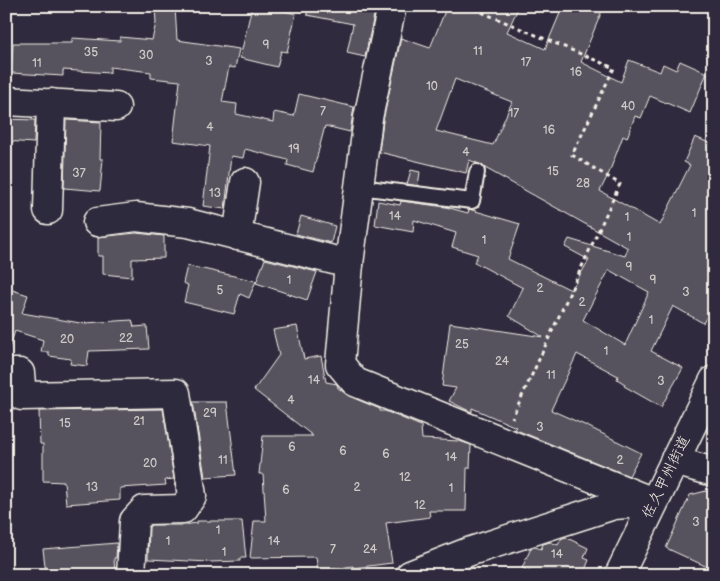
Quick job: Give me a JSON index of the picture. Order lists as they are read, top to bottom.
{
  "streets": {
    "street": ["佐久甲州街道"]
  },
  "house_numbers": [
    "9",
    "11",
    "35",
    "30",
    "3",
    "17",
    "11",
    "16",
    "10",
    "40",
    "7",
    "17",
    "4",
    "16",
    "19",
    "4",
    "15",
    "37",
    "28",
    "13",
    "1",
    "14",
    "1",
    "1",
    "1",
    "9",
    "1",
    "9",
    "2",
    "5",
    "3",
    "2",
    "1",
    "22",
    "20",
    "25",
    "1",
    "24",
    "11",
    "14",
    "3",
    "4",
    "29",
    "21",
    "15",
    "3",
    "6",
    "6",
    "6",
    "14",
    "11",
    "2",
    "20",
    "12",
    "13",
    "2",
    "1",
    "6",
    "12",
    "3",
    "1",
    "1",
    "14",
    "7",
    "24",
    "1",
    "14"
  ]
}
